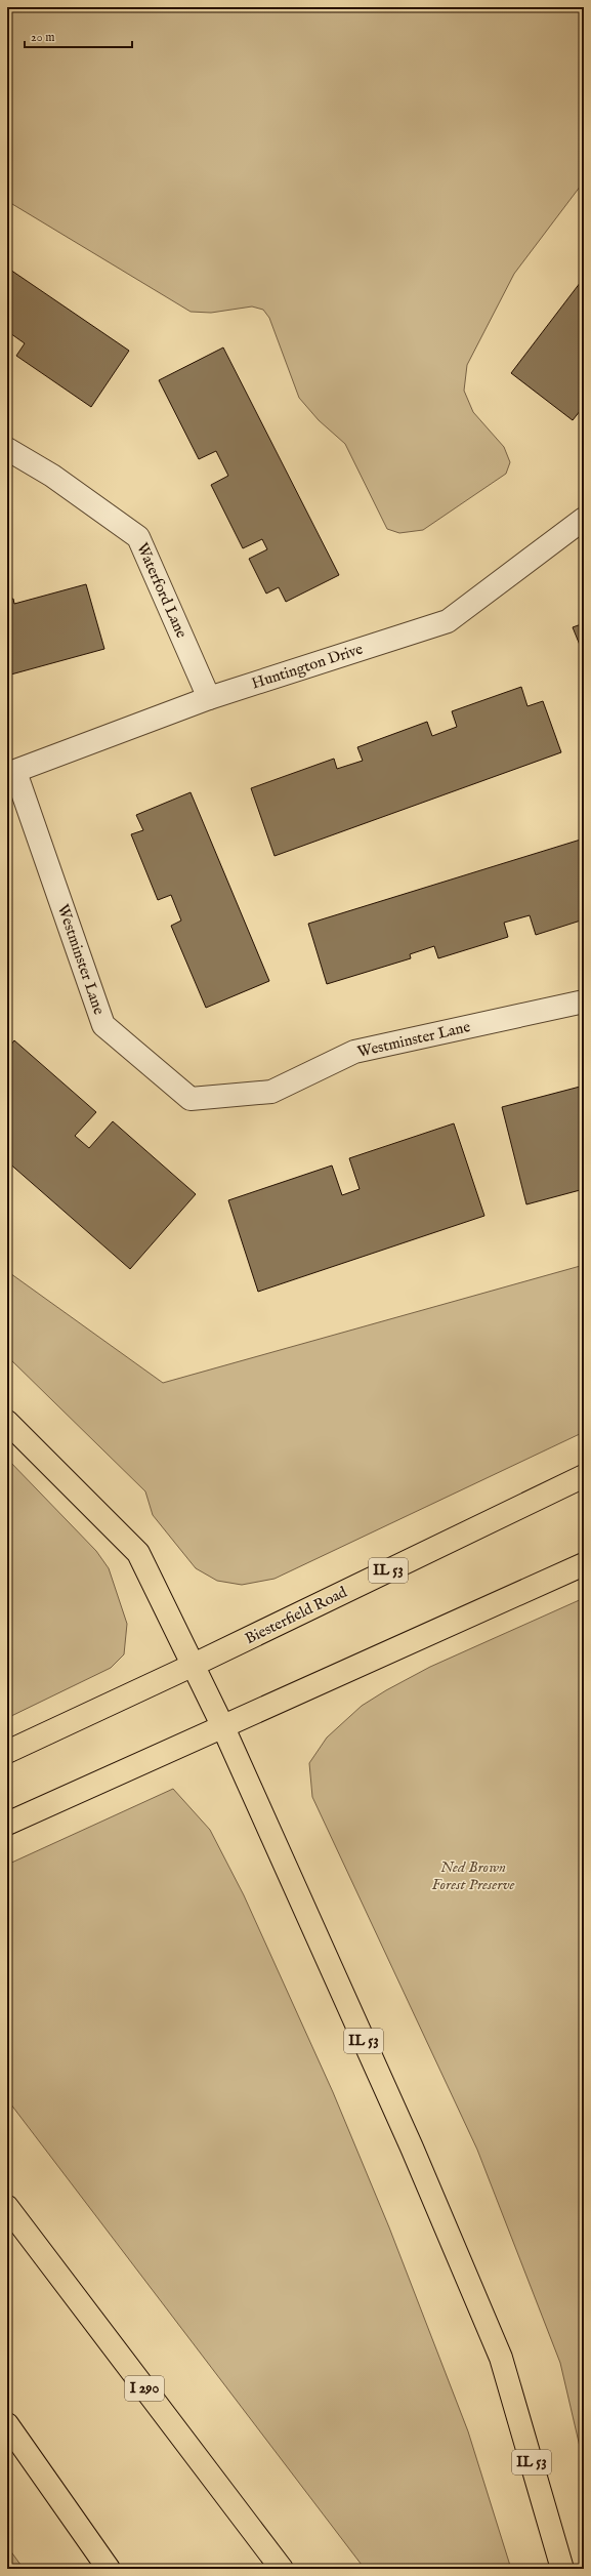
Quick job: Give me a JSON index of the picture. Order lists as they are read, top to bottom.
{
  "streets": {
    "main road": ["IL 53", "Biesterfield Road", "I 290"],
    "street": ["Waterford Lane", "Huntington Drive", "Westminster Lane"]
  },
  "crossings": [
    ["Waterford Lane", "Huntington Drive"],
    ["Huntington Drive", "Westminster Lane"]
  ],
  "parks": ["Ned Brown Forest Preserve"],
  "scale_bar": "20 m"
}
